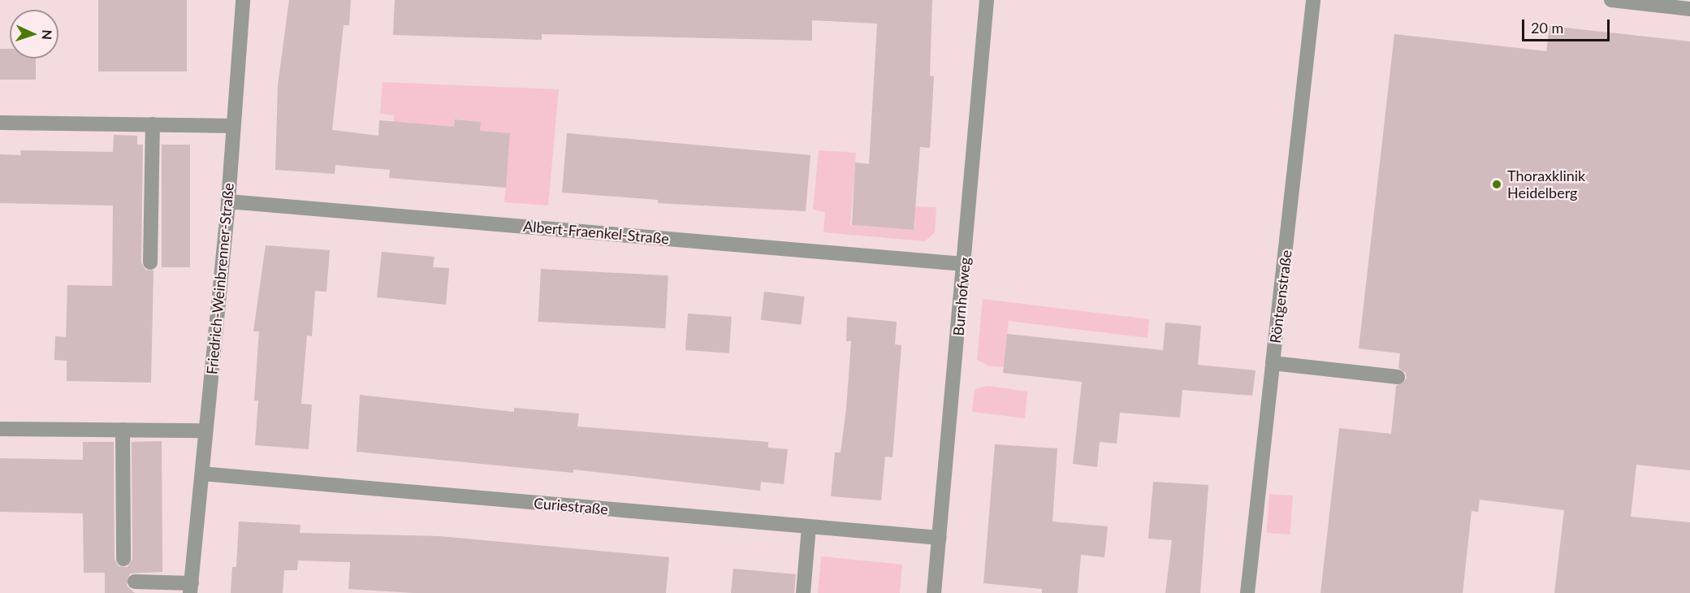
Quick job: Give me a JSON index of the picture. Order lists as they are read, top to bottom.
{
  "streets": {
    "street": [
      "Albert-Fraenkel-Straße",
      "Friedrich-Weinbrenner-Straße",
      "Burnhofweg",
      "Röntgenstraße",
      "Curiestraße"
    ]
  },
  "crossings": [
    ["Albert-Fraenkel-Straße", "Friedrich-Weinbrenner-Straße"],
    ["Albert-Fraenkel-Straße", "Burnhofweg"],
    ["Friedrich-Weinbrenner-Straße", "Curiestraße"],
    ["Burnhofweg", "Curiestraße"]
  ],
  "places": ["Thoraxklinik Heidelberg"],
  "scale_bar": "20 m",
  "north": "right"
}
